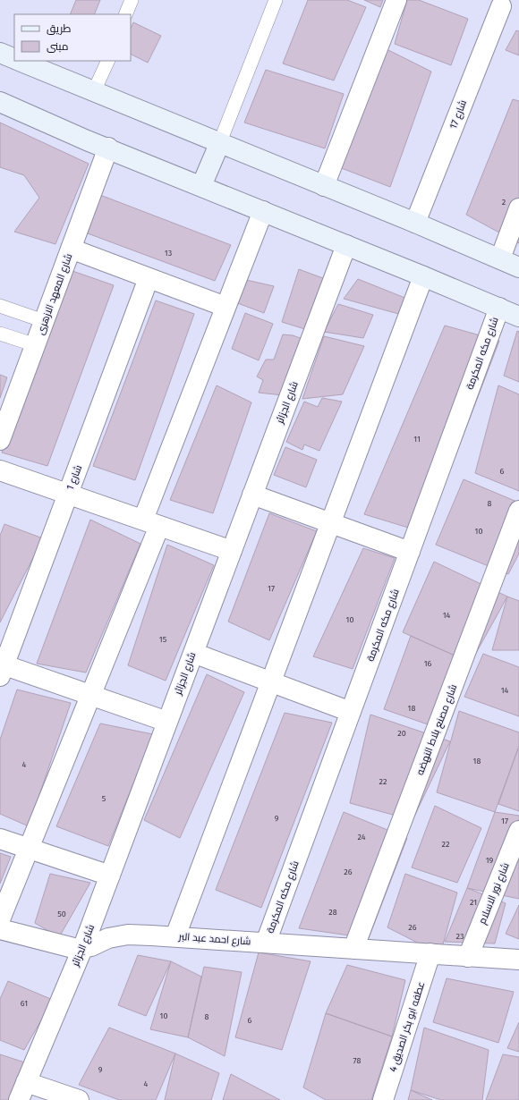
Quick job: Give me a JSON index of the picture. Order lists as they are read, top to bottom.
{
  "streets": {
    "street": [
      "شارع 17",
      "شارع المعهد الازهرى",
      "شارع مكه المكرمة",
      "شارع الجزائر",
      "شارع 1",
      "شارع مصنع بلاط النهضه",
      "شارع نور الاسلام",
      "شارع احمد عبد البر",
      "عطفه ابو بكر الصديق 4"
    ]
  },
  "crossings": [
    ["شارع مكه المكرمة", "شارع احمد عبد البر"],
    ["شارع الجزائر", "شارع احمد عبد البر"],
    ["شارع مصنع بلاط النهضه", "شارع احمد عبد البر"],
    ["شارع نور الاسلام", "شارع احمد عبد البر"],
    ["شارع احمد عبد البر", "عطفه ابو بكر الصديق 4"]
  ],
  "house_numbers": [
    "2",
    "13",
    "11",
    "6",
    "8",
    "10",
    "17",
    "14",
    "10",
    "15",
    "16",
    "14",
    "18",
    "20",
    "18",
    "4",
    "22",
    "5",
    "9",
    "17",
    "24",
    "22",
    "19",
    "26",
    "21",
    "28",
    "50",
    "26",
    "23",
    "61",
    "10",
    "8",
    "6",
    "78",
    "9",
    "4"
  ],
  "legend": ["طريق", "مبنى"]
}
